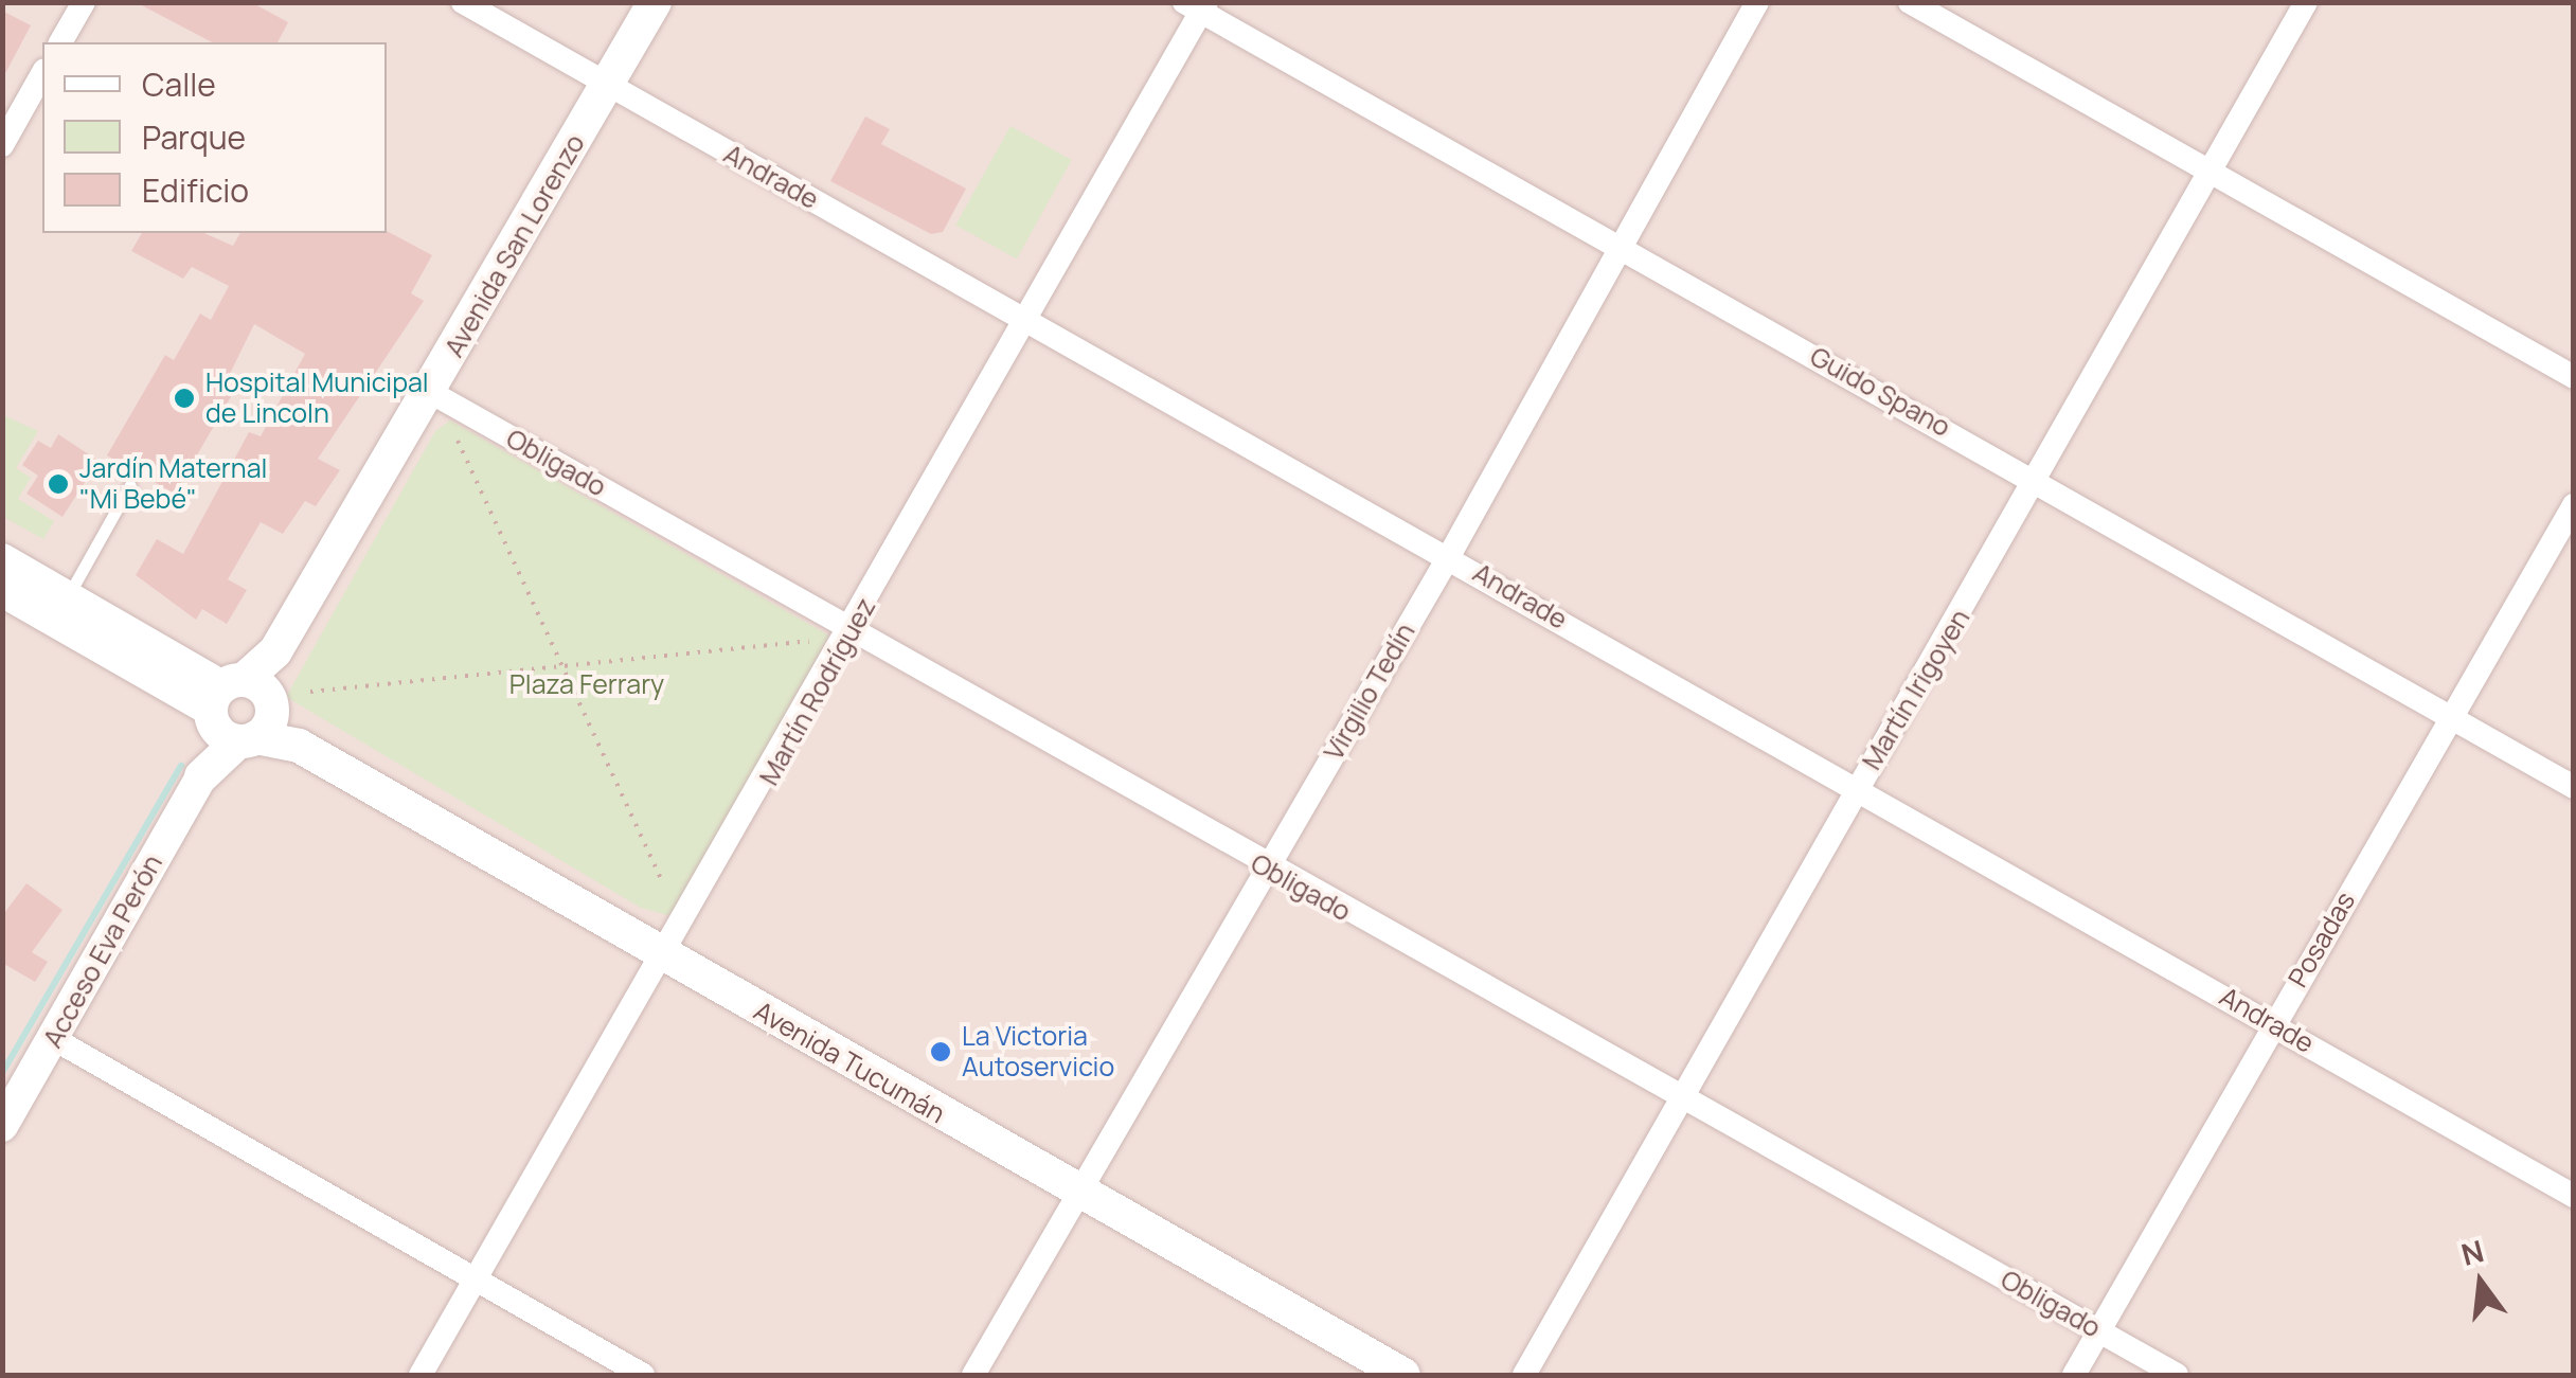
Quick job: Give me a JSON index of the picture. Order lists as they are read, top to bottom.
{
  "streets": {
    "main road": ["Avenida San Lorenzo", "Acceso Eva Perón", "Avenida Tucumán"],
    "street": [
      "Andrade",
      "Guido Spano",
      "Obligado",
      "Martín Irigoyen",
      "Martín Rodríguez",
      "Virgilio Tedín",
      "Posadas"
    ]
  },
  "crossings": [
    ["Andrade", "Avenida San Lorenzo"],
    ["Andrade", "Martín Irigoyen"],
    ["Andrade", "Martín Rodríguez"],
    ["Andrade", "Virgilio Tedín"],
    ["Andrade", "Posadas"],
    ["Avenida San Lorenzo", "Obligado"],
    ["Avenida San Lorenzo", "Acceso Eva Perón"],
    ["Avenida San Lorenzo", "Avenida Tucumán"],
    ["Guido Spano", "Martín Irigoyen"],
    ["Guido Spano", "Martín Rodríguez"],
    ["Guido Spano", "Virgilio Tedín"],
    ["Guido Spano", "Posadas"],
    ["Obligado", "Martín Irigoyen"],
    ["Obligado", "Martín Rodríguez"],
    ["Obligado", "Virgilio Tedín"],
    ["Obligado", "Posadas"],
    ["Martín Rodríguez", "Avenida Tucumán"],
    ["Virgilio Tedín", "Avenida Tucumán"],
    ["Acceso Eva Perón", "Avenida Tucumán"]
  ],
  "parks": ["Plaza Ferrary"],
  "places": ["Hospital Municipal de Lincoln", "Jardín Maternal \"Mi Bebé\"", "La Victoria Autoservicio"],
  "legend": ["Calle", "Parque", "Edificio"],
  "north": "top"
}
